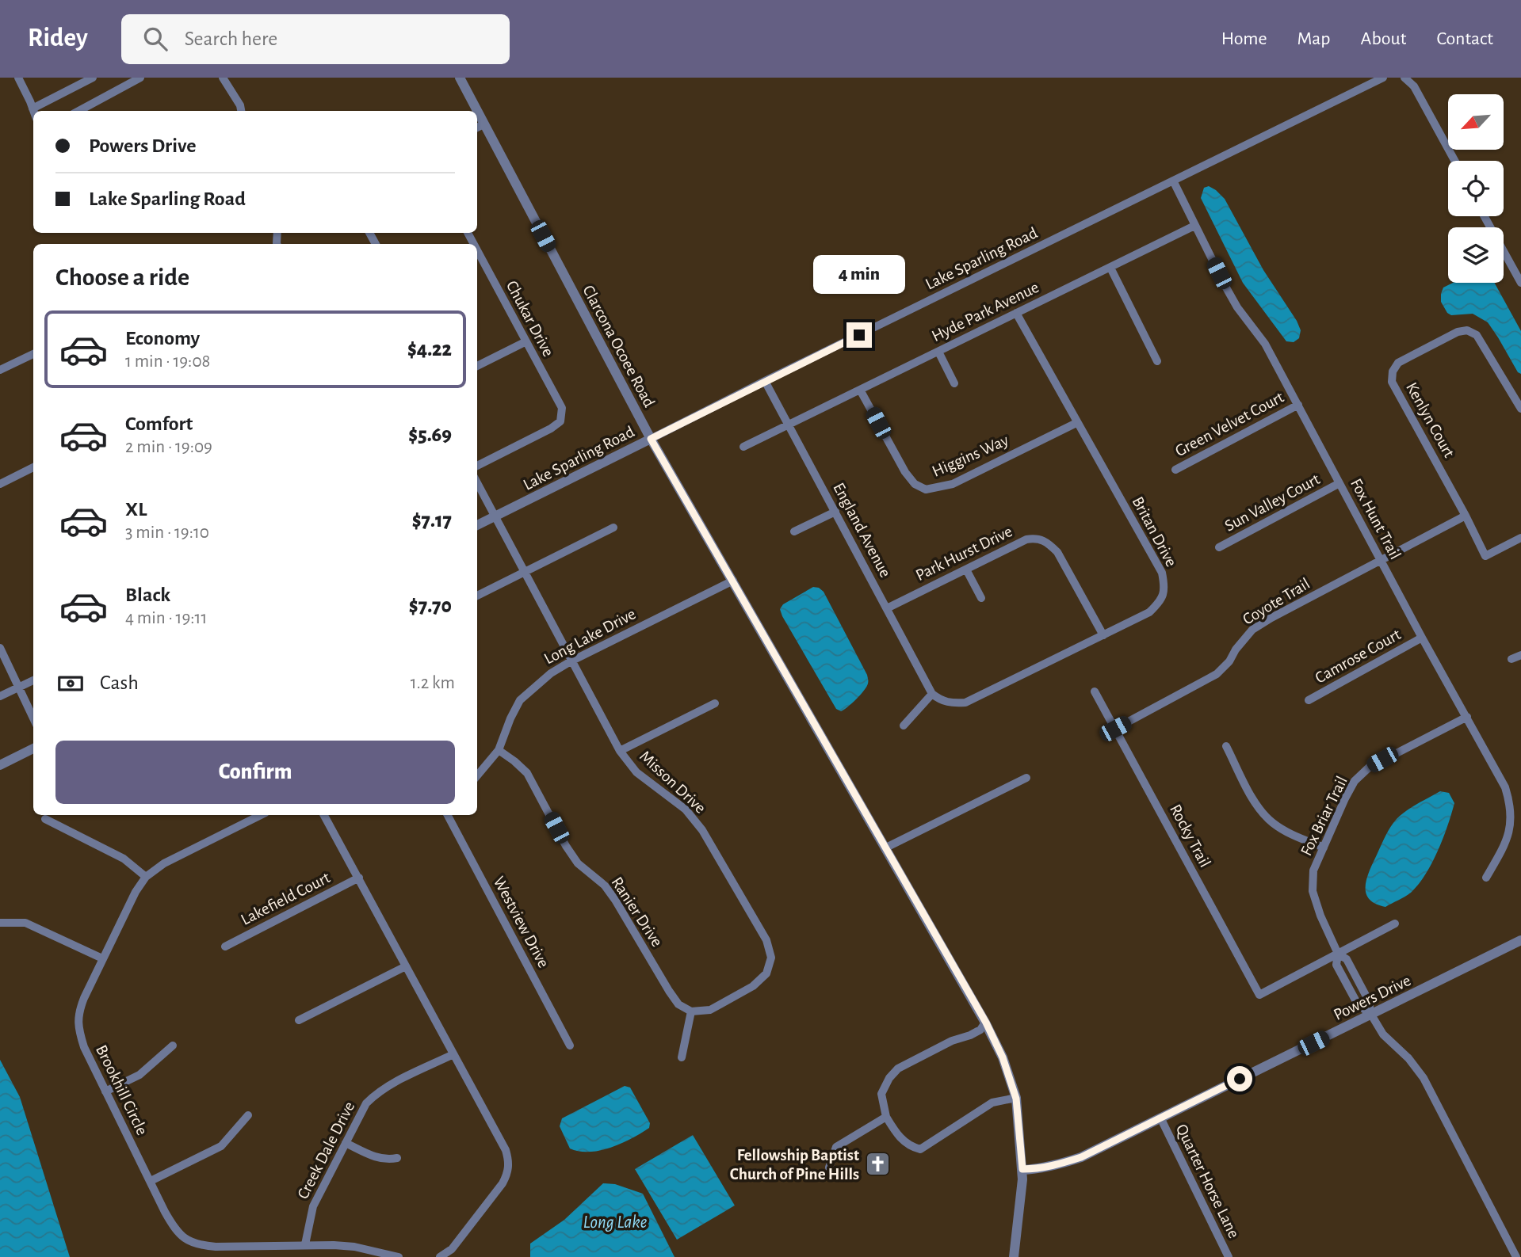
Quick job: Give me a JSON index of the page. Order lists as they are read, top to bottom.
{
  "streets": {
    "street": [
      "Lake Sparling Road",
      "Hyde Park Avenue",
      "Chukar Drive",
      "Clarcona Ocoee Road",
      "Kenlyn Court",
      "Green Velvet Court",
      "Higgins Way",
      "Sun Valley Court",
      "Fox Hunt Trail",
      "England Avenue",
      "Britan Drive",
      "Park Hurst Drive",
      "Coyote Trail",
      "Long Lake Drive",
      "Camrose Court",
      "Misson Drive",
      "Fox Briar Trail",
      "Rocky Trail",
      "Lakefield Court",
      "Ranier Drive",
      "Westview Drive",
      "Powers Drive",
      "Brookhill Circle",
      "Creek Dale Drive",
      "Quarter Horse Lane"
    ]
  },
  "crossings": [
    ["Lake Sparling Road", "Clarcona Ocoee Road"],
    ["Lake Sparling Road", "Fox Hunt Trail"],
    ["Lake Sparling Road", "England Avenue"],
    ["Lake Sparling Road", "Misson Drive"],
    ["Hyde Park Avenue", "Higgins Way"],
    ["Hyde Park Avenue", "Fox Hunt Trail"],
    ["Hyde Park Avenue", "England Avenue"],
    ["Hyde Park Avenue", "Britan Drive"],
    ["Clarcona Ocoee Road", "Long Lake Drive"],
    ["Clarcona Ocoee Road", "Powers Drive"],
    ["Kenlyn Court", "Coyote Trail"],
    ["Green Velvet Court", "Fox Hunt Trail"],
    ["Higgins Way", "Britan Drive"],
    ["Sun Valley Court", "Fox Hunt Trail"],
    ["Fox Hunt Trail", "Coyote Trail"],
    ["Fox Hunt Trail", "Camrose Court"],
    ["Fox Hunt Trail", "Fox Briar Trail"],
    ["England Avenue", "Britan Drive"],
    ["England Avenue", "Park Hurst Drive"],
    ["Britan Drive", "Park Hurst Drive"],
    ["Coyote Trail", "Rocky Trail"],
    ["Long Lake Drive", "Misson Drive"],
    ["Long Lake Drive", "Ranier Drive"],
    ["Misson Drive", "Ranier Drive"],
    ["Fox Briar Trail", "Rocky Trail"],
    ["Fox Briar Trail", "Powers Drive"],
    ["Powers Drive", "Quarter Horse Lane"],
    ["Brookhill Circle", "Creek Dale Drive"]
  ],
  "water": ["Long Lake"],
  "places": {
    "church": ["Fellowship Baptist Church of Pine Hills"]
  },
  "north": "bottom left",
  "page": {
    "header": "Ridey",
    "search": "Search here",
    "nav": [
      "Home",
      "Map",
      "About",
      "Contact"
    ],
    "banner": ["Powers Drive", "Lake Sparling Road"],
    "heading": "Choose a ride",
    "bubble": "4 min",
    "list": [
      {
        "name": "Economy",
        "note": "1 min · 19:08",
        "value": "$4.22"
      },
      {
        "name": "Comfort",
        "note": "2 min · 19:09",
        "value": "$5.69"
      },
      {
        "name": "XL",
        "note": "3 min · 19:10",
        "value": "$7.17"
      },
      {
        "name": "Black",
        "note": "4 min · 19:11",
        "value": "$7.70"
      }
    ],
    "pay": ["Cash", "1.2 km"],
    "buttons": "Confirm"
  }
}
